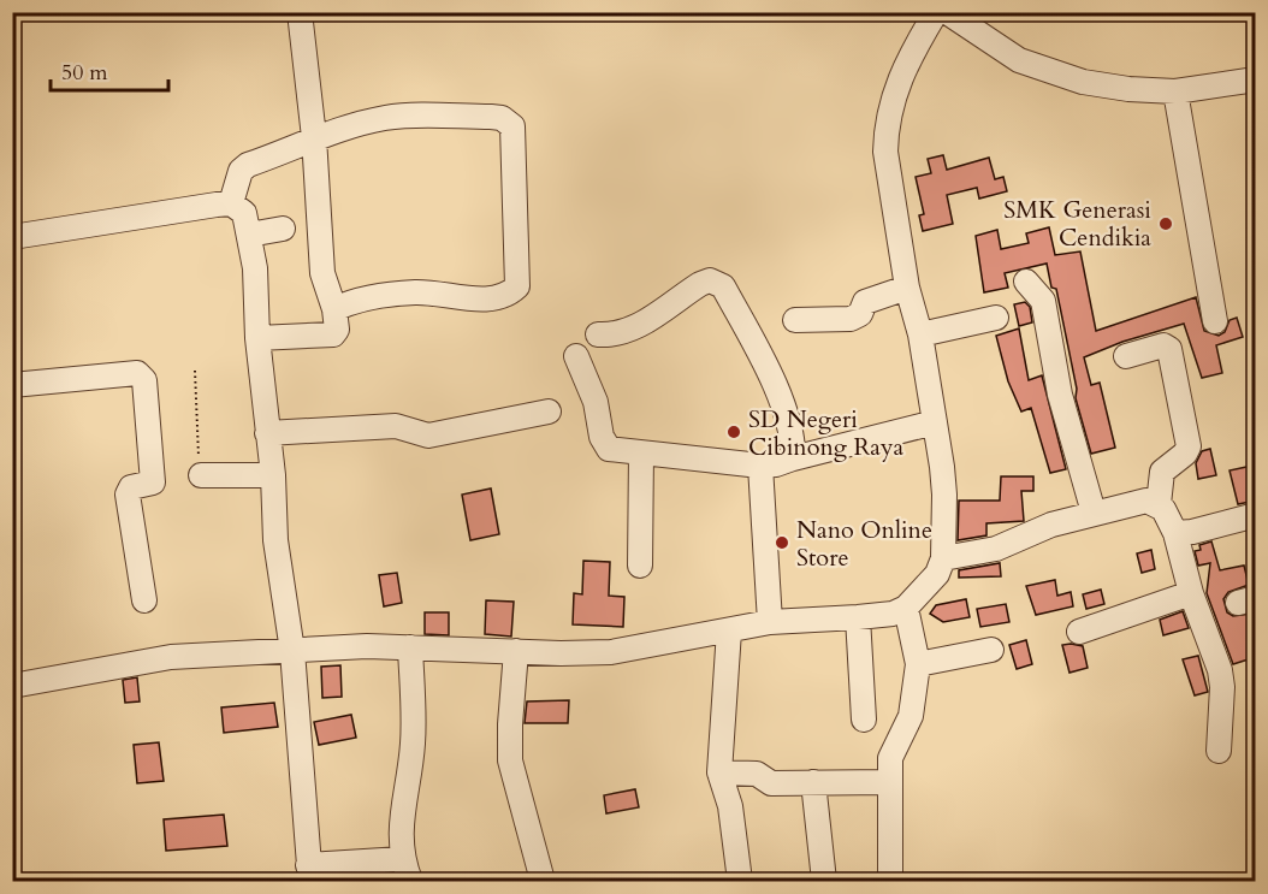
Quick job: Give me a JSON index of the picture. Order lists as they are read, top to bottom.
{
  "places": ["SMK Generasi Cendikia", "SD Negeri Cibinong Raya", "Nano Online Store"],
  "scale_bar": "50 m"
}
